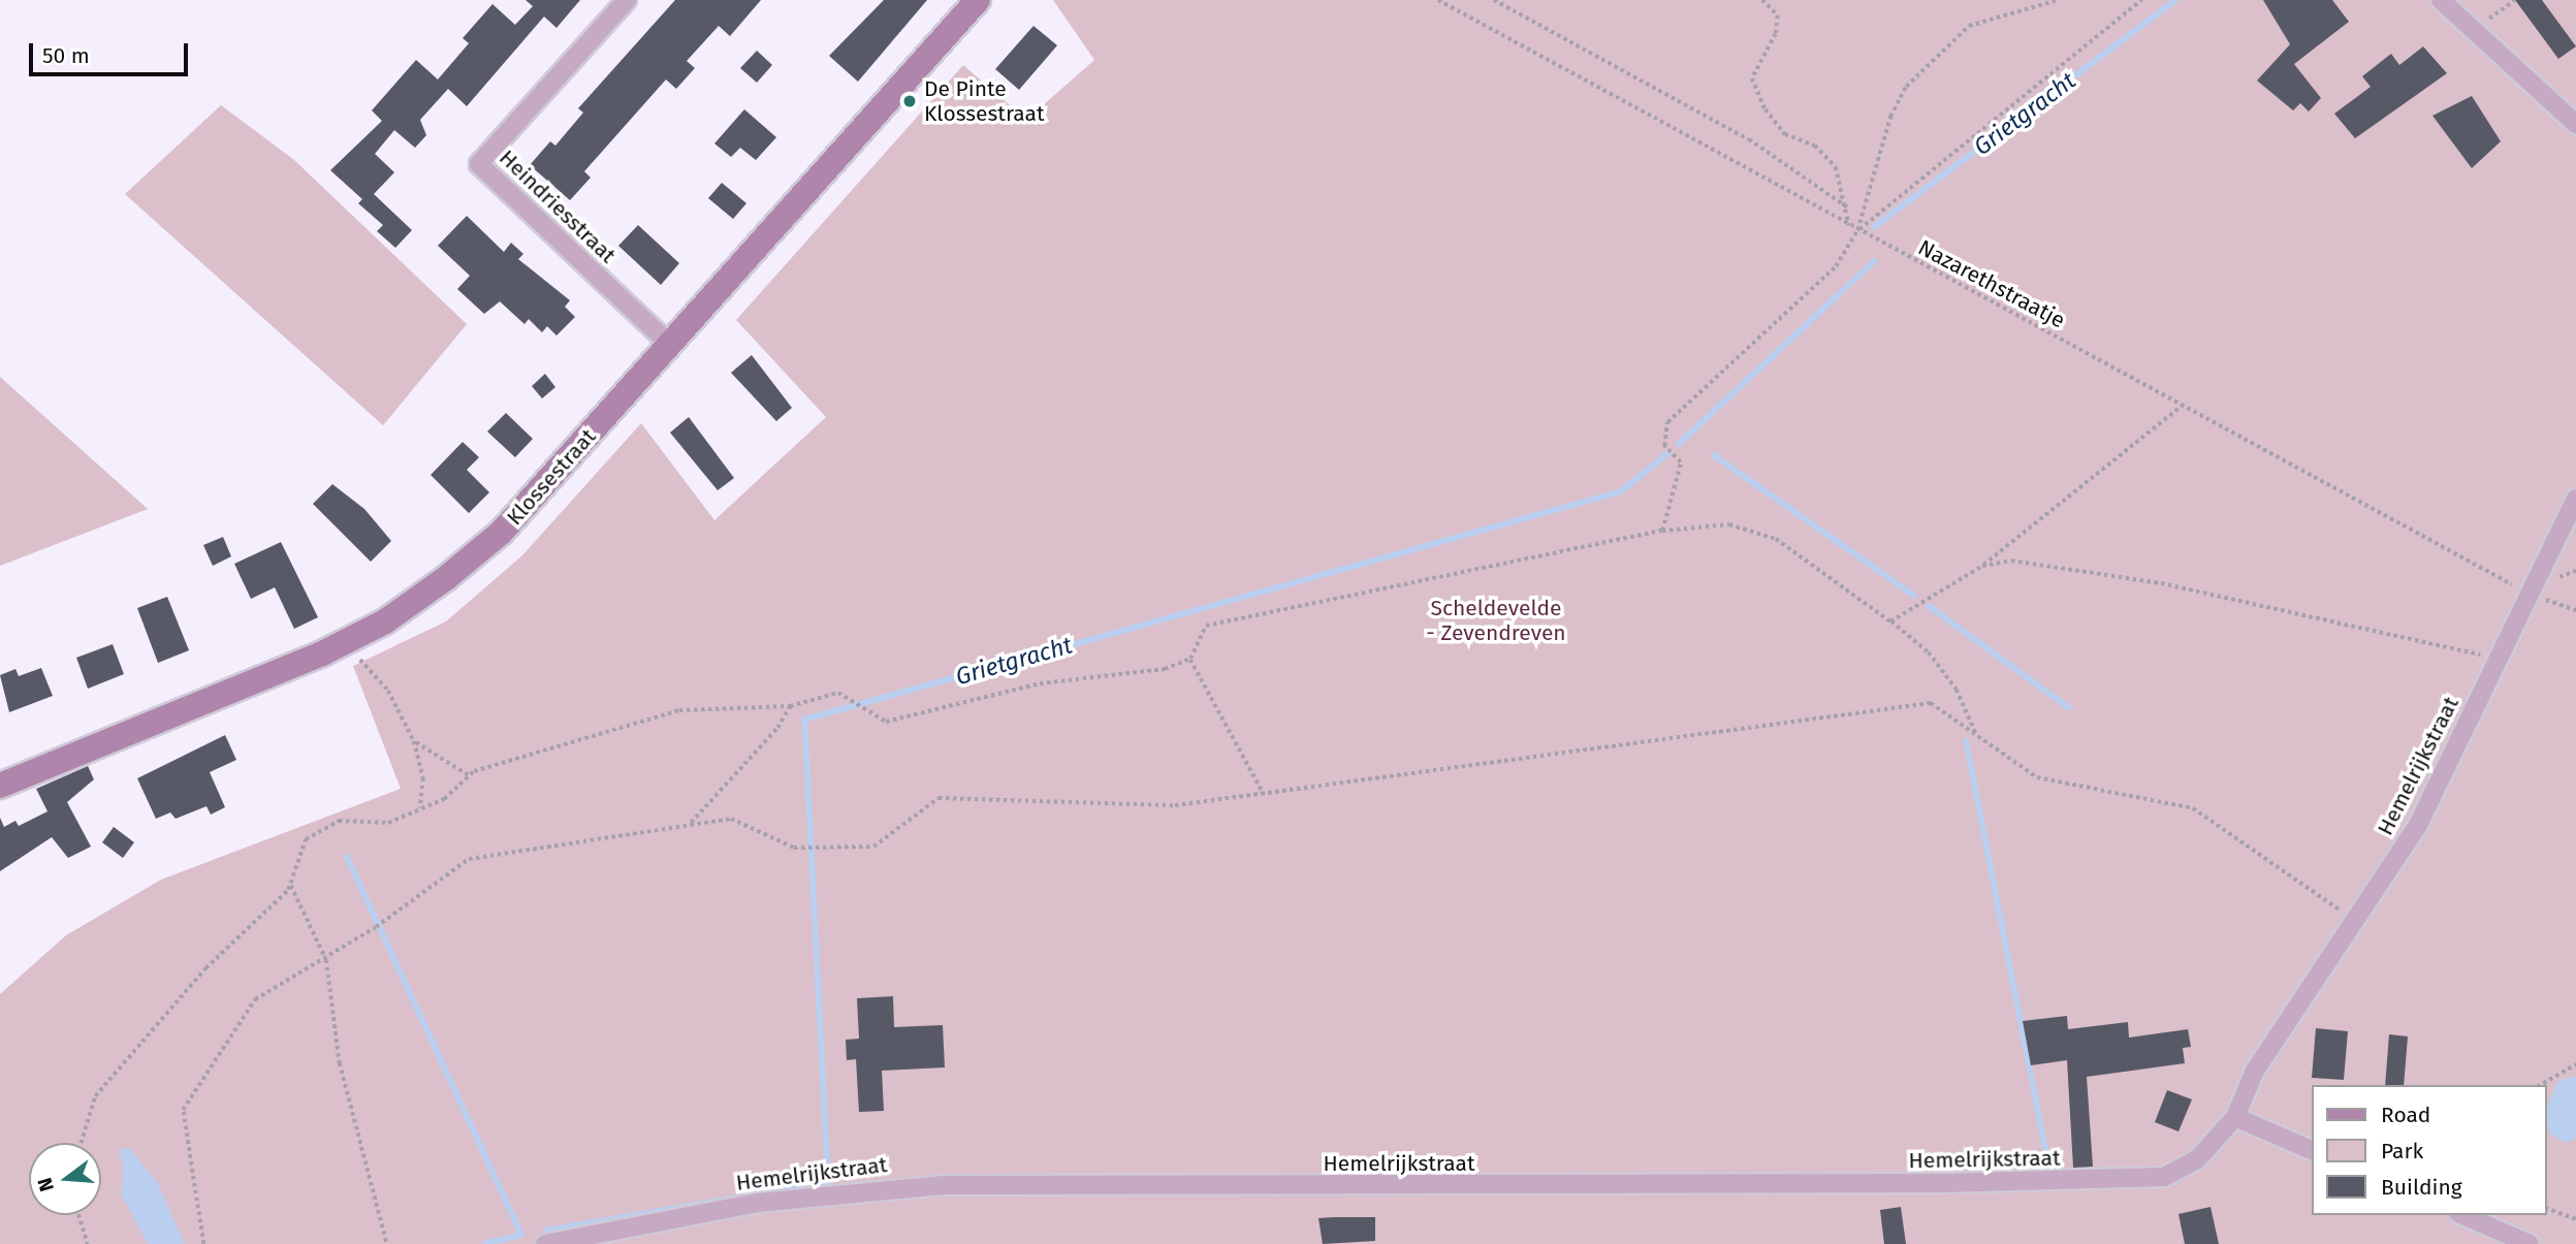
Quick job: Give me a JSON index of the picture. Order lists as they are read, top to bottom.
{
  "streets": {
    "street": ["Heindriesstraat", "Klossestraat", "Hemelrijkstraat"],
    "path": ["Nazarethstraatje"]
  },
  "crossings": [
    ["Heindriesstraat", "Klossestraat"],
    ["Nazarethstraatje", "Hemelrijkstraat"]
  ],
  "water": ["Grietgracht"],
  "parks": ["Scheldevelde - Zevendreven"],
  "places": ["De Pinte Klossestraat"],
  "legend": ["Road", "Park", "Building"],
  "scale_bar": "50 m",
  "north": "left"
}
